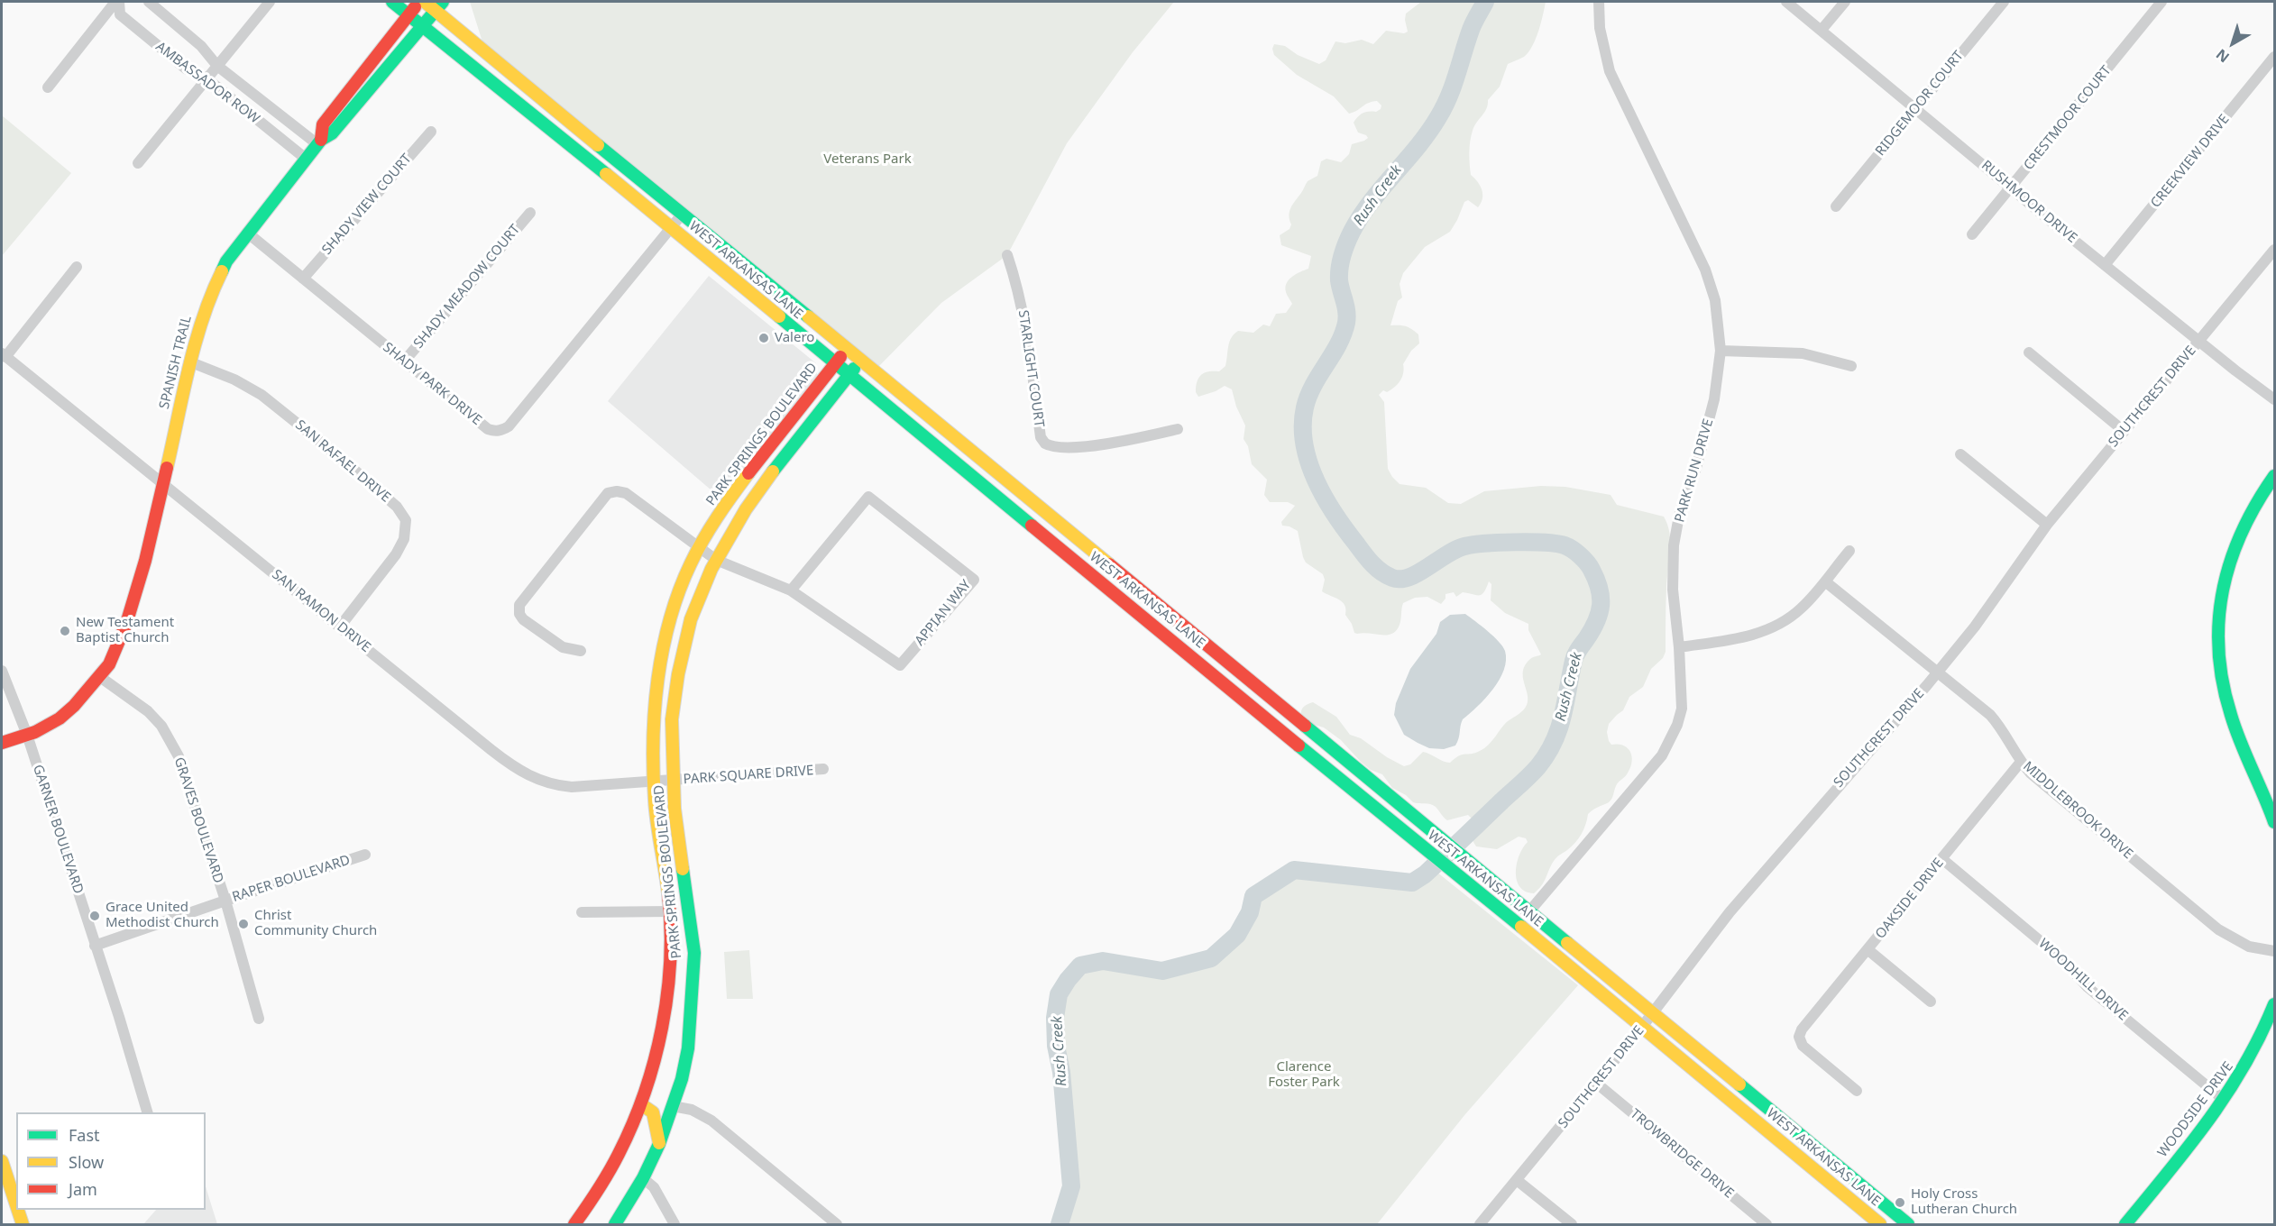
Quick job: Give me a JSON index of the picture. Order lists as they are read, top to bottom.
{
  "streets": {
    "main road": [
      "WEST ARKANSAS LANE",
      "SPANISH TRAIL",
      "PARK SPRINGS BOULEVARD",
      "WOODSIDE DRIVE"
    ],
    "street": [
      "AMBASSADOR ROW",
      "RIDGEMOOR COURT",
      "CRESTMOOR COURT",
      "CREEKVIEW DRIVE",
      "RUSHMOOR DRIVE",
      "SHADY VIEW COURT",
      "SHADY MEADOW COURT",
      "STARLIGHT COURT",
      "SHADY PARK DRIVE",
      "SOUTHCREST DRIVE",
      "SAN RAFAEL DRIVE",
      "PARK RUN DRIVE",
      "SAN RAMON DRIVE",
      "APPIAN WAY",
      "PARK SQUARE DRIVE",
      "MIDDLEBROOK DRIVE",
      "GRAVES BOULEVARD",
      "GARNER BOULEVARD",
      "RAPER BOULEVARD",
      "OAKSIDE DRIVE",
      "WOODHILL DRIVE",
      "TROWBRIDGE DRIVE"
    ]
  },
  "crossings": [
    ["AMBASSADOR ROW", "SPANISH TRAIL"],
    ["RIDGEMOOR COURT", "RUSHMOOR DRIVE"],
    ["CRESTMOOR COURT", "RUSHMOOR DRIVE"],
    ["CREEKVIEW DRIVE", "RUSHMOOR DRIVE"],
    ["RUSHMOOR DRIVE", "SOUTHCREST DRIVE"],
    ["SHADY VIEW COURT", "SHADY PARK DRIVE"],
    ["WEST ARKANSAS LANE", "SPANISH TRAIL"],
    ["WEST ARKANSAS LANE", "SHADY PARK DRIVE"],
    ["WEST ARKANSAS LANE", "SOUTHCREST DRIVE"],
    ["WEST ARKANSAS LANE", "PARK SPRINGS BOULEVARD"],
    ["WEST ARKANSAS LANE", "PARK RUN DRIVE"],
    ["SHADY MEADOW COURT", "SHADY PARK DRIVE"],
    ["SPANISH TRAIL", "SHADY PARK DRIVE"],
    ["SPANISH TRAIL", "SAN RAFAEL DRIVE"],
    ["SPANISH TRAIL", "SAN RAMON DRIVE"],
    ["SPANISH TRAIL", "GRAVES BOULEVARD"],
    ["SPANISH TRAIL", "GARNER BOULEVARD"],
    ["SOUTHCREST DRIVE", "MIDDLEBROOK DRIVE"],
    ["SOUTHCREST DRIVE", "TROWBRIDGE DRIVE"],
    ["PARK SPRINGS BOULEVARD", "SAN RAMON DRIVE"],
    ["PARK SPRINGS BOULEVARD", "APPIAN WAY"],
    ["PARK SPRINGS BOULEVARD", "PARK SQUARE DRIVE"],
    ["SAN RAFAEL DRIVE", "SAN RAMON DRIVE"],
    ["SAN RAMON DRIVE", "PARK SQUARE DRIVE"],
    ["MIDDLEBROOK DRIVE", "OAKSIDE DRIVE"],
    ["GRAVES BOULEVARD", "RAPER BOULEVARD"],
    ["GARNER BOULEVARD", "RAPER BOULEVARD"],
    ["OAKSIDE DRIVE", "WOODHILL DRIVE"],
    ["WOODHILL DRIVE", "WOODSIDE DRIVE"]
  ],
  "water": ["Rush Creek"],
  "parks": ["Veterans Park", "Clarence Foster Park"],
  "places": [
    "Valero",
    "New Testament Baptist Church",
    "Grace United Methodist Church",
    "Christ Community Church",
    "Holy Cross Lutheran Church"
  ],
  "legend": ["Fast", "Slow", "Jam"],
  "north": "bottom left"
}
